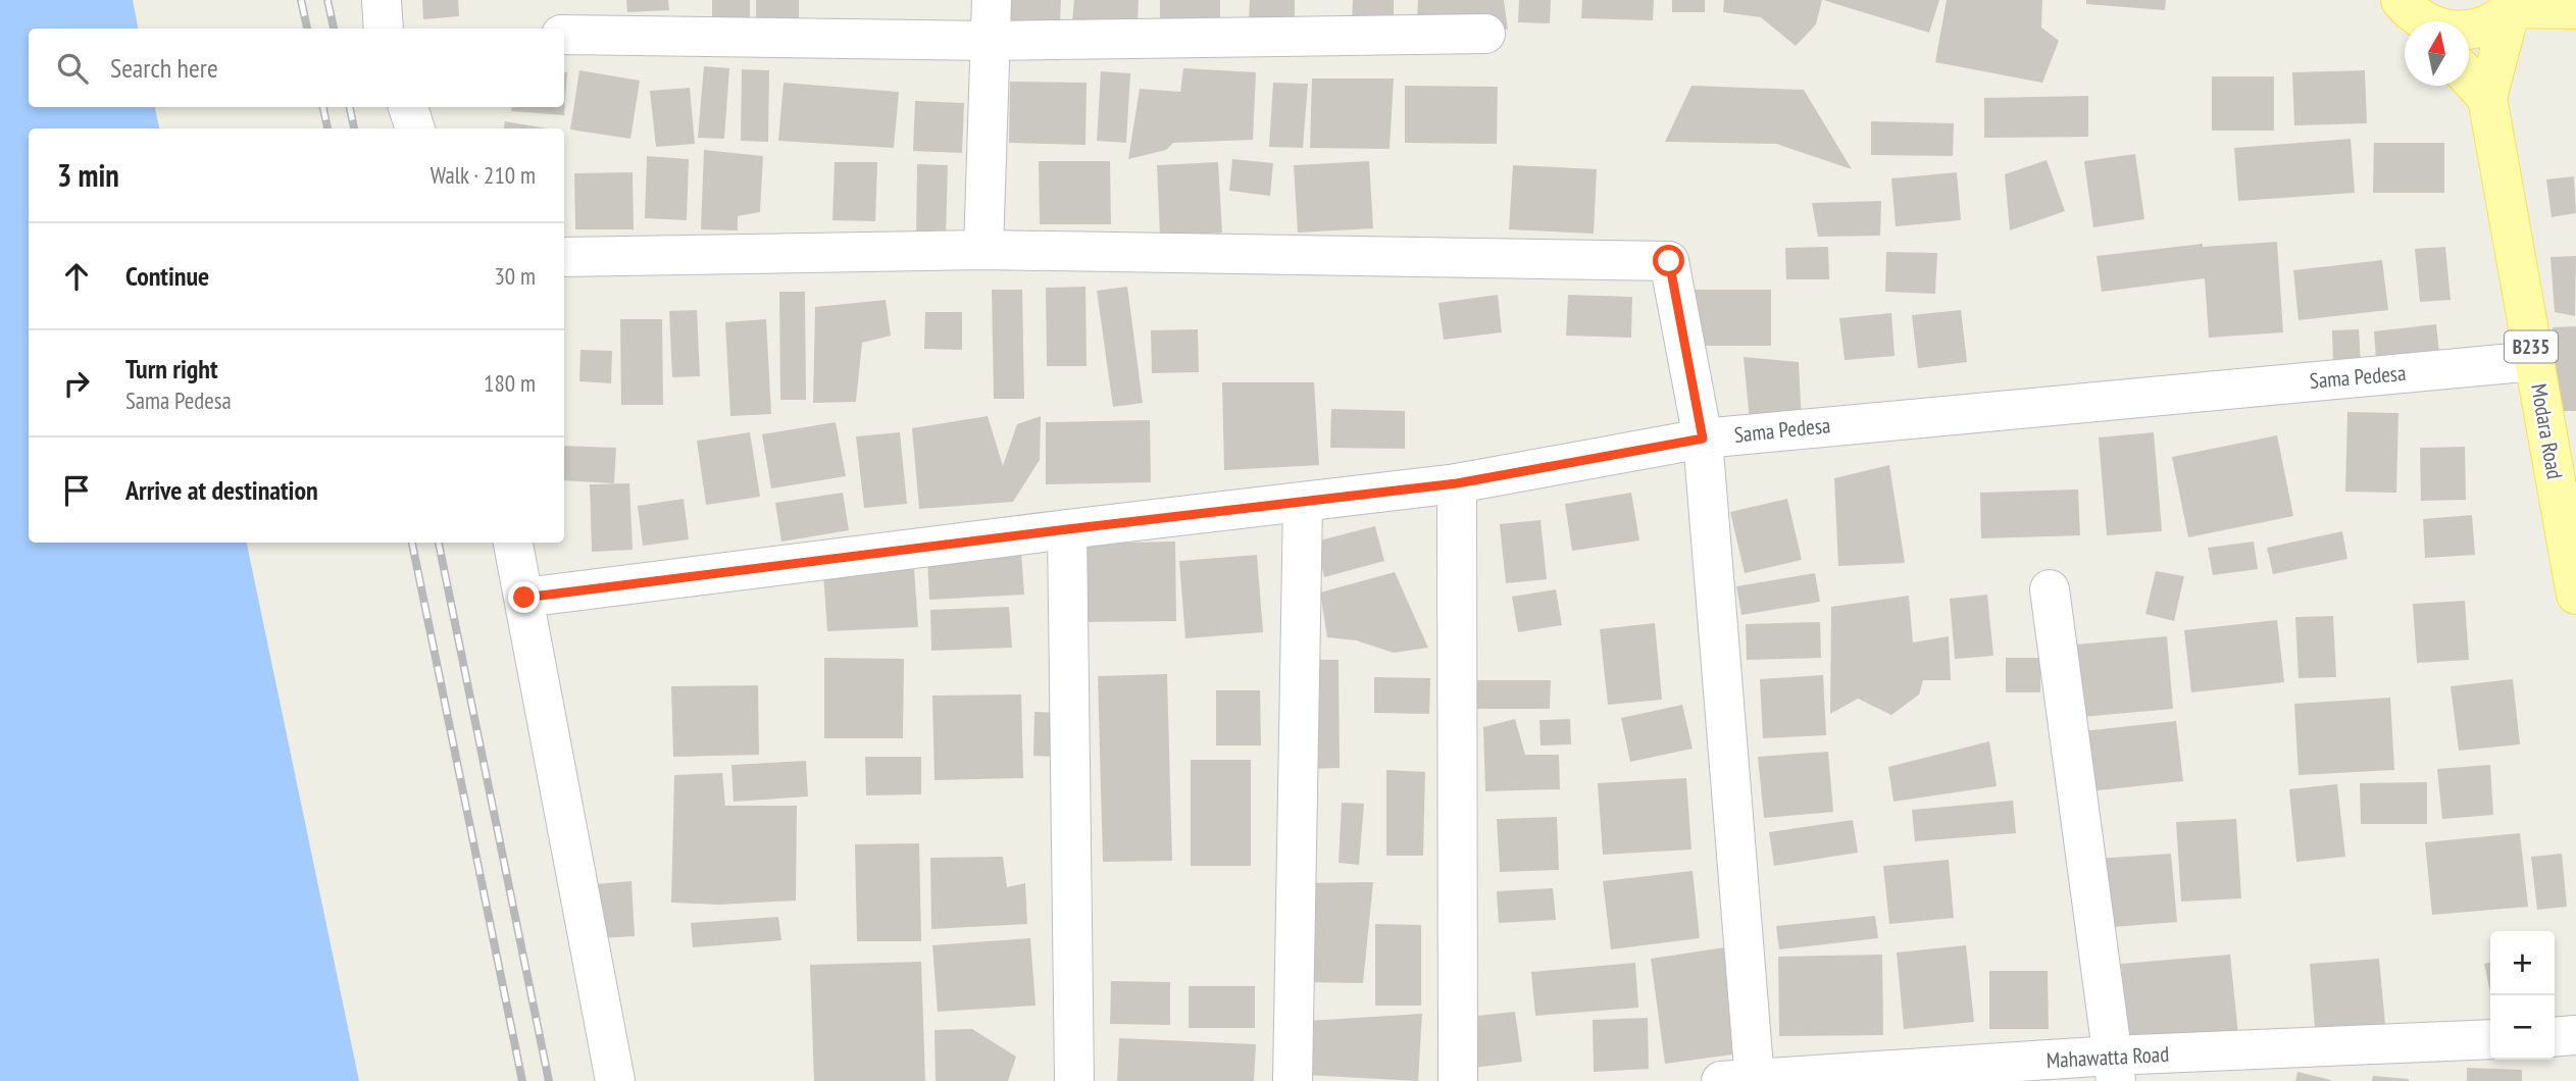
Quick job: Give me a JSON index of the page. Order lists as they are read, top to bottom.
{
  "streets": {
    "main road": ["B235", "Modara Road"],
    "street": ["Sama Pedesa", "Mahawatta Road"]
  },
  "crossings": [
    ["Sama Pedesa", "Modara Road"]
  ],
  "north": "top",
  "page": {
    "search": "Search here",
    "heading": ["3 min", "Walk · 210 m"],
    "list": [
      ["Continue", "30 m"],
      ["Turn right", "Sama Pedesa", "180 m"],
      "Arrive at destination"
    ],
    "map_buttons": ["+", "−"]
  }
}
